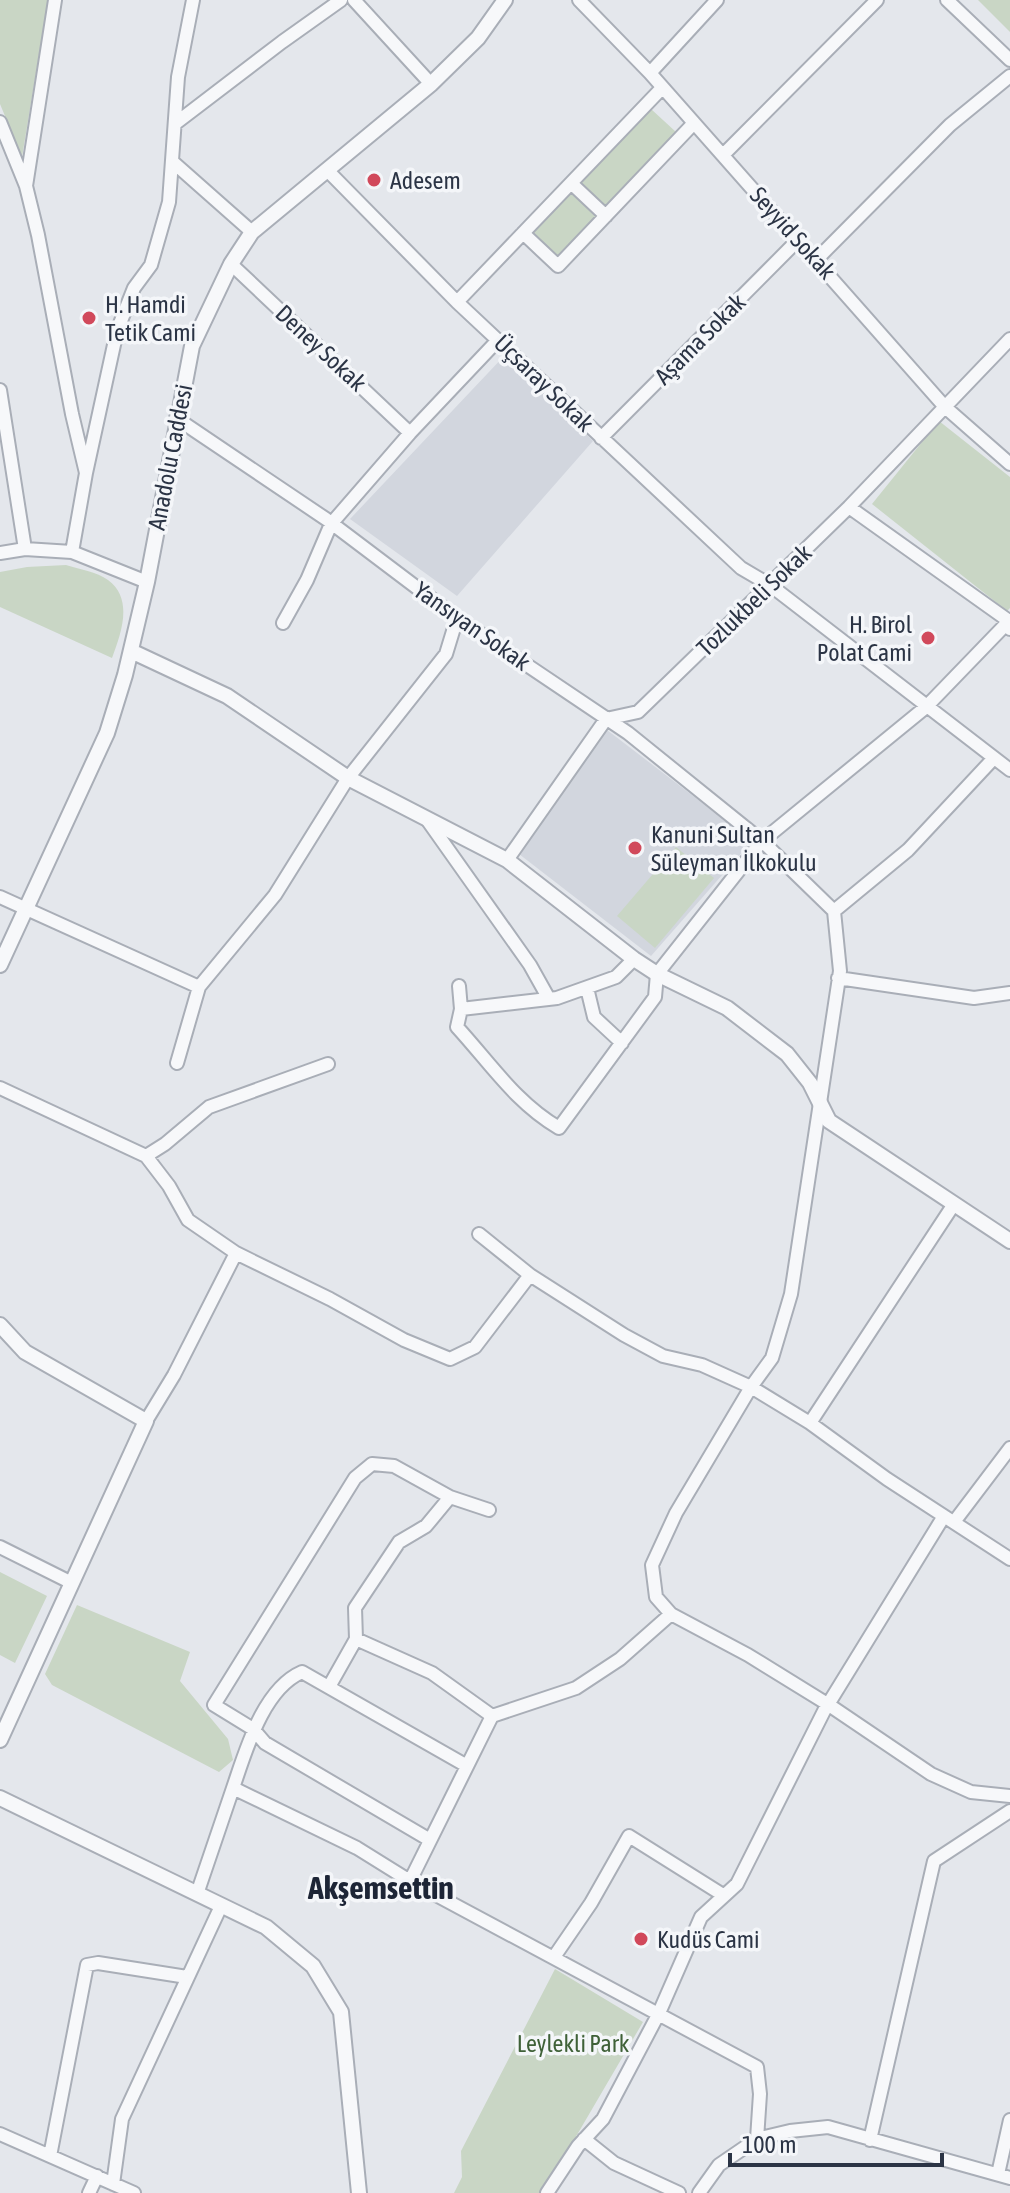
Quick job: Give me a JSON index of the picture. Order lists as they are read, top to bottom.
{
  "streets": {
    "street": [
      "Seyyid Sokak",
      "Aşama Sokak",
      "Deney Sokak",
      "Üçsaray Sokak",
      "Anadolu Caddesi",
      "Tozlukbeli Sokak",
      "Yansıyan Sokak"
    ]
  },
  "crossings": [
    ["Seyyid Sokak", "Aşama Sokak"],
    ["Seyyid Sokak", "Tozlukbeli Sokak"],
    ["Aşama Sokak", "Üçsaray Sokak"],
    ["Deney Sokak", "Anadolu Caddesi"],
    ["Üçsaray Sokak", "Anadolu Caddesi"],
    ["Üçsaray Sokak", "Tozlukbeli Sokak"],
    ["Anadolu Caddesi", "Yansıyan Sokak"],
    ["Tozlukbeli Sokak", "Yansıyan Sokak"]
  ],
  "districts": ["Akşemsettin"],
  "parks": ["Leylekli Park"],
  "places": [
    "Adesem",
    "H. Hamdi Tetik Cami",
    "H. Birol Polat Cami",
    "Kanuni Sultan Süleyman İlkokulu",
    "Kudüs Cami"
  ],
  "scale_bar": "100 m"
}
